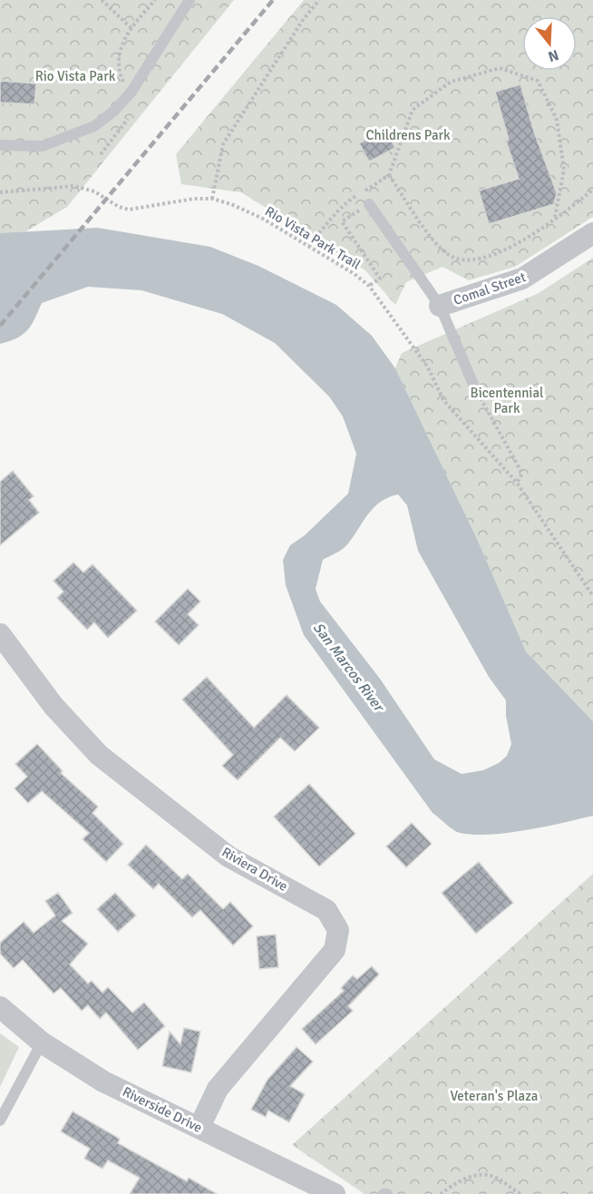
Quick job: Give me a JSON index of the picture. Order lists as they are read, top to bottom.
{
  "streets": {
    "street": ["Comal Street", "Riviera Drive", "Riverside Drive"],
    "path": ["Rio Vista Park Trail"]
  },
  "crossings": [
    ["Riviera Drive", "Riverside Drive"]
  ],
  "water": ["San Marcos River"],
  "parks": [
    "Rio Vista Park",
    "Childrens Park",
    "Bicentennial Park",
    "Veteran's Plaza"
  ],
  "north": "bottom"
}
